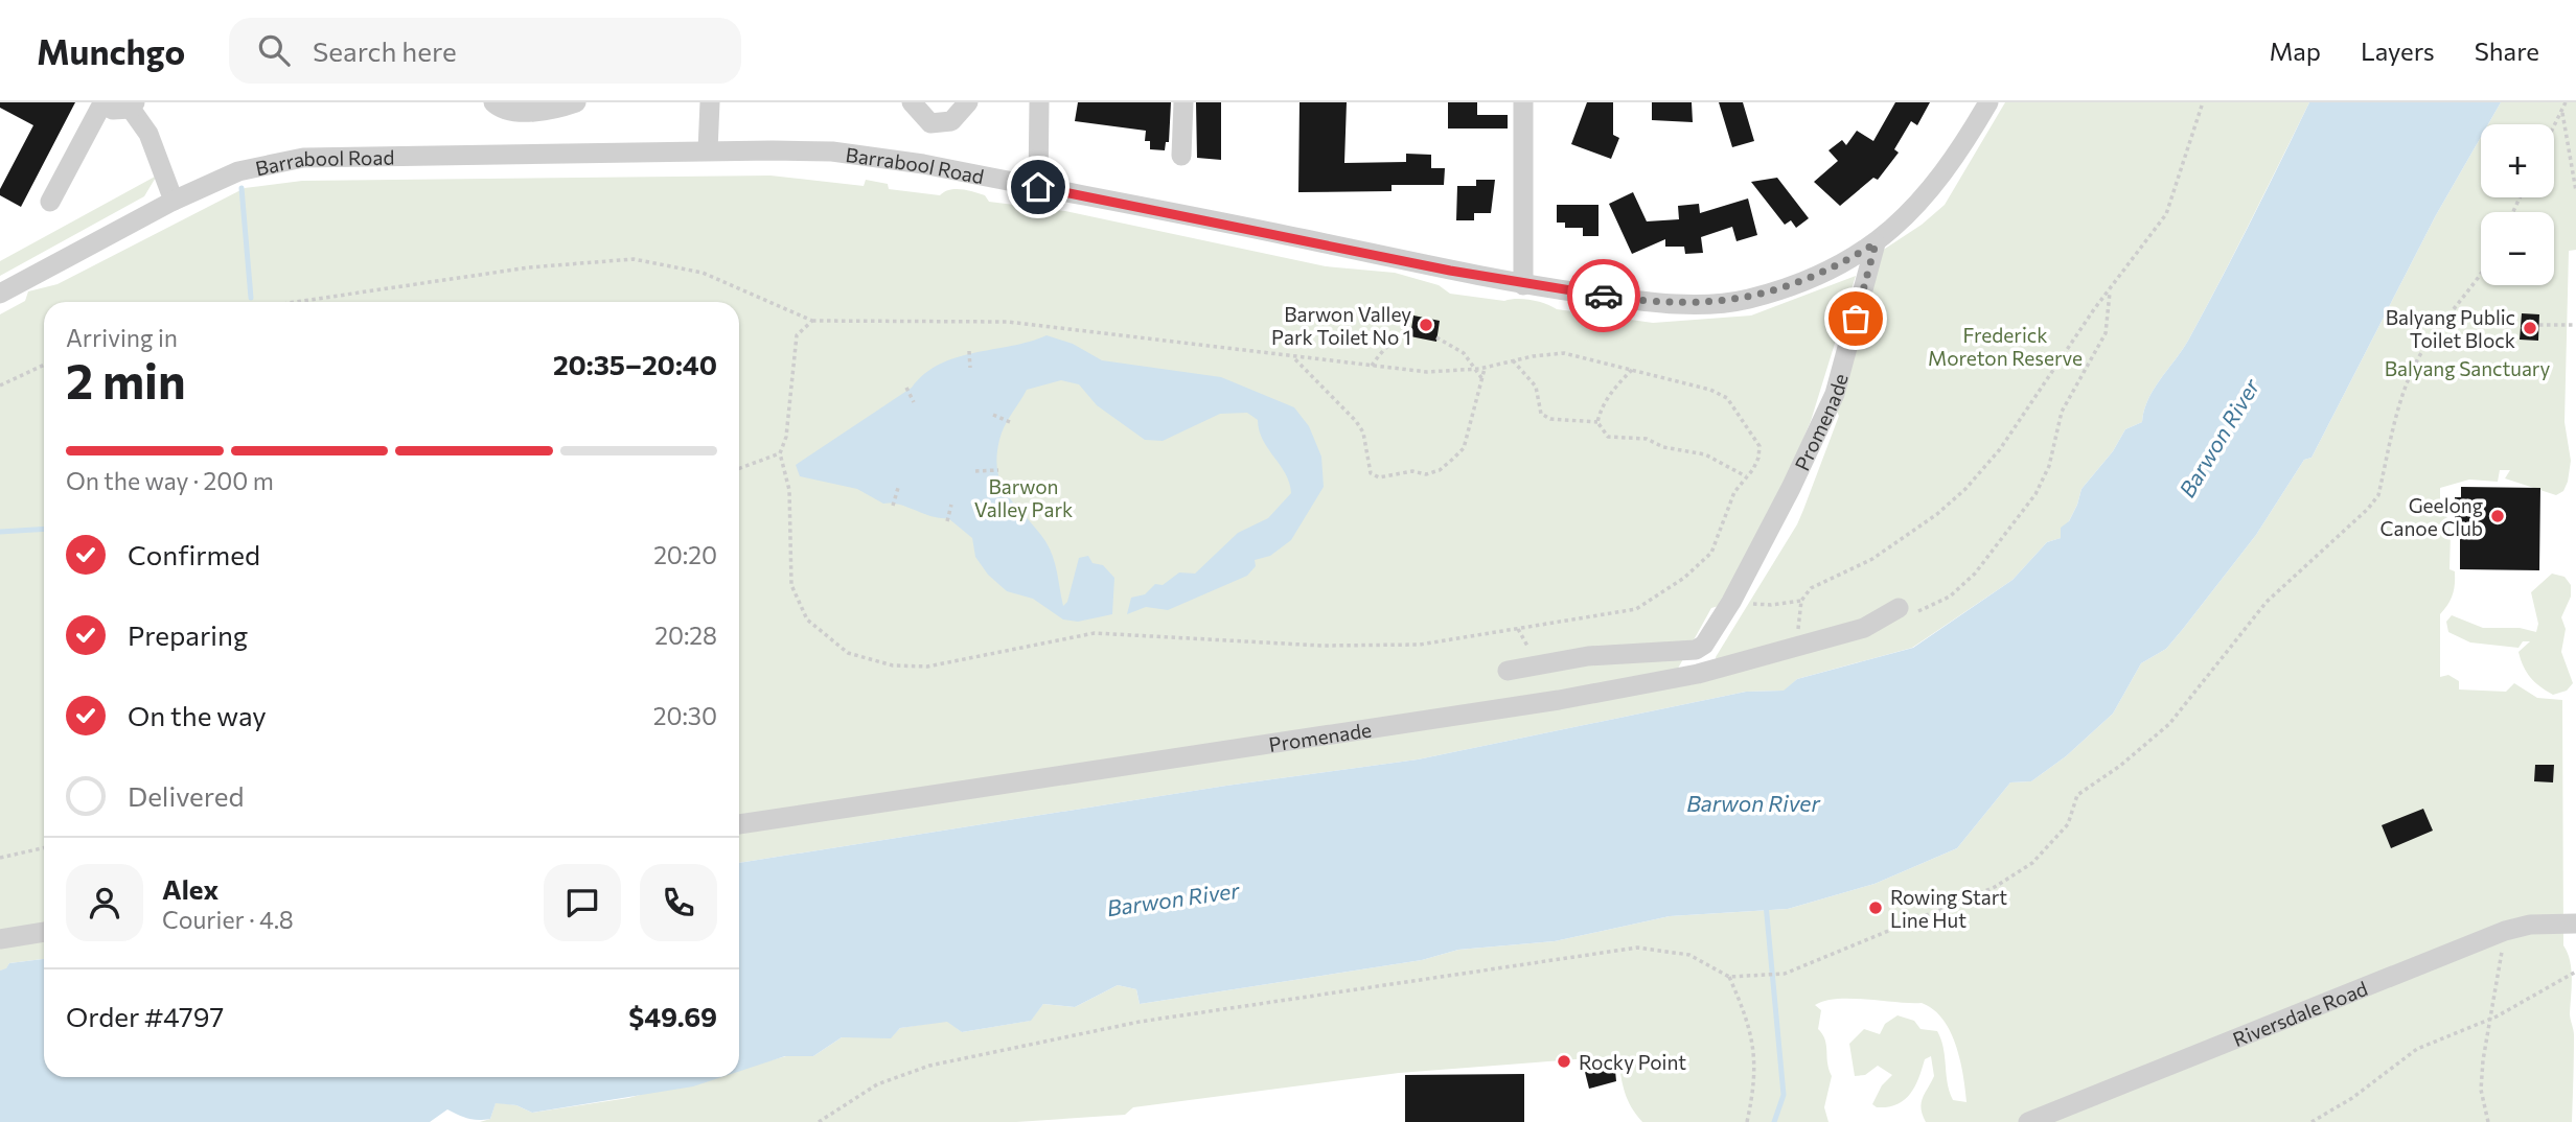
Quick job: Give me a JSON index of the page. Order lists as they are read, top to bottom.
{
  "streets": {
    "street": ["Barrabool Road", "Promenade", "Riversdale Road"]
  },
  "crossings": [
    ["Barrabool Road", "Promenade"]
  ],
  "water": ["Barwon River"],
  "parks": ["Frederick Moreton Reserve", "Balyang Sanctuary", "Barwon Valley Park"],
  "places": [
    "Barwon Valley Park Toilet No 1",
    "Balyang Public Toilet Block",
    "Geelong Canoe Club",
    "Rowing Start Line Hut",
    "Rocky Point"
  ],
  "page": {
    "header": "Munchgo",
    "search": "Search here",
    "nav": ["Map", "Layers", "Share"],
    "map_buttons": ["+", "−"],
    "heading": ["2 min", "Arriving in", "20:35–20:40"],
    "panel": [
      "Alex",
      "Courier · 4.8",
      "Order #4797",
      "$49.69"
    ],
    "bar": "On the way · 200 m",
    "list": [
      ["Confirmed", "20:20"],
      ["Preparing", "20:28"],
      ["On the way", "20:30"],
      "Delivered"
    ]
  }
}
